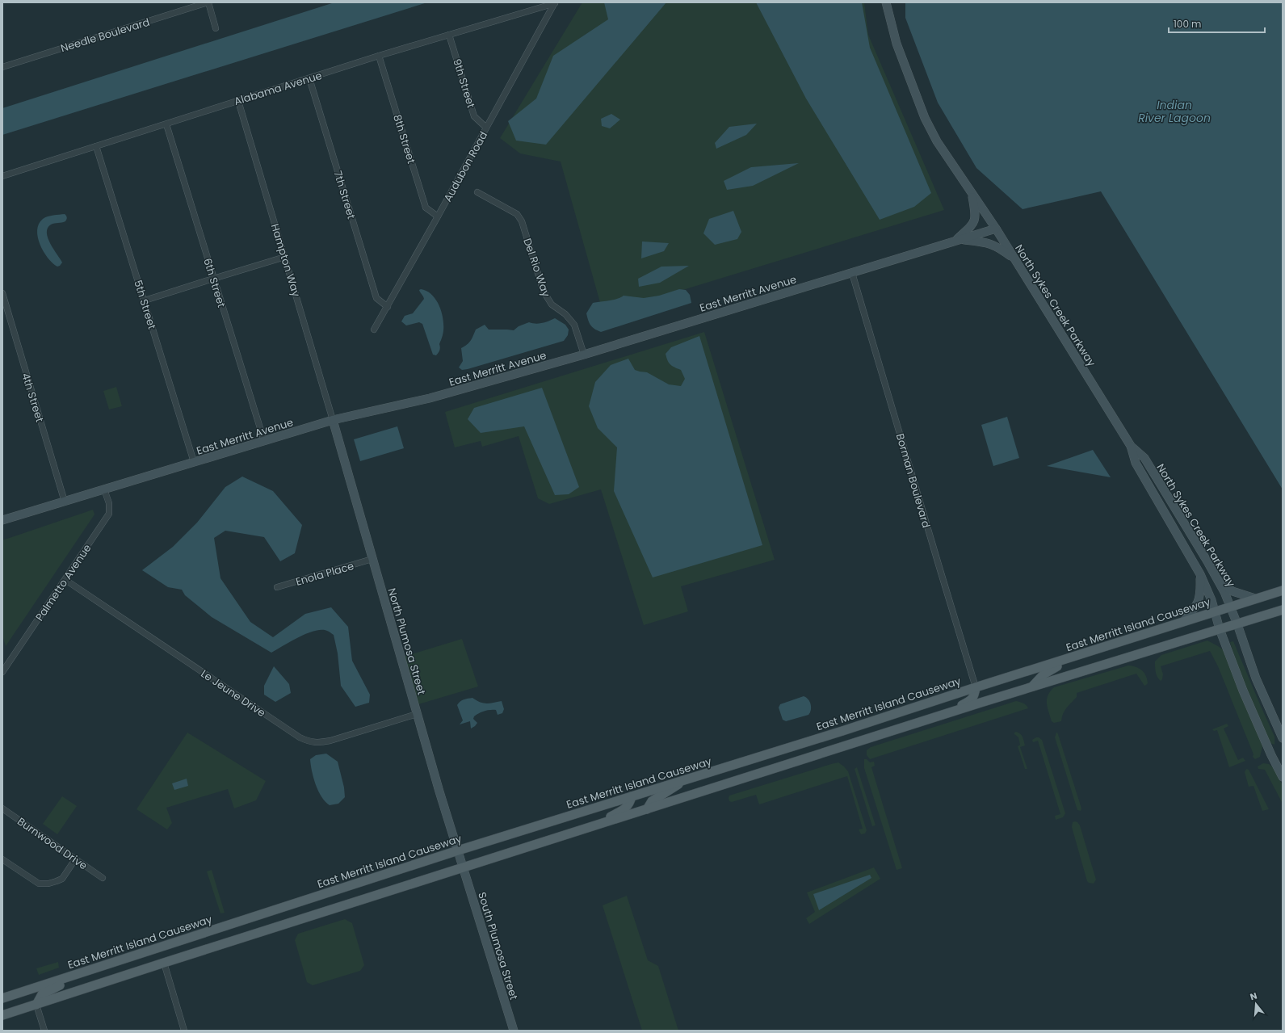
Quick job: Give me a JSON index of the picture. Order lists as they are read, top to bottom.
{
  "streets": {
    "main road": ["East Merritt Island Causeway"],
    "street": [
      "Needle Boulevard",
      "9th Street",
      "Alabama Avenue",
      "8th Street",
      "Audubon Road",
      "7th Street",
      "Hampton Way",
      "Del Rio Way",
      "6th Street",
      "East Merritt Avenue",
      "5th Street",
      "North Sykes Creek Parkway",
      "4th Street",
      "Borman Boulevard",
      "Enola Place",
      "Palmetto Avenue",
      "North Plumosa Street",
      "Le Jeune Drive",
      "Burnwood Drive",
      "South Plumosa Street"
    ]
  },
  "crossings": [
    ["9th Street", "Alabama Avenue"],
    ["9th Street", "Audubon Road"],
    ["Alabama Avenue", "8th Street"],
    ["Alabama Avenue", "Audubon Road"],
    ["Alabama Avenue", "7th Street"],
    ["Alabama Avenue", "Hampton Way"],
    ["Alabama Avenue", "6th Street"],
    ["Alabama Avenue", "5th Street"],
    ["8th Street", "Audubon Road"],
    ["Audubon Road", "7th Street"],
    ["Hampton Way", "East Merritt Avenue"],
    ["Hampton Way", "North Plumosa Street"],
    ["Del Rio Way", "East Merritt Avenue"],
    ["6th Street", "East Merritt Avenue"],
    ["East Merritt Avenue", "5th Street"],
    ["East Merritt Avenue", "North Sykes Creek Parkway"],
    ["East Merritt Avenue", "4th Street"],
    ["East Merritt Avenue", "Borman Boulevard"],
    ["East Merritt Avenue", "Palmetto Avenue"],
    ["East Merritt Avenue", "North Plumosa Street"],
    ["North Sykes Creek Parkway", "East Merritt Island Causeway"],
    ["Borman Boulevard", "East Merritt Island Causeway"],
    ["Enola Place", "North Plumosa Street"],
    ["Palmetto Avenue", "Le Jeune Drive"],
    ["East Merritt Island Causeway", "North Plumosa Street"],
    ["North Plumosa Street", "Le Jeune Drive"],
    ["North Plumosa Street", "South Plumosa Street"]
  ],
  "water": ["Indian River Lagoon"],
  "scale_bar": "100 m",
  "north": "top"
}
